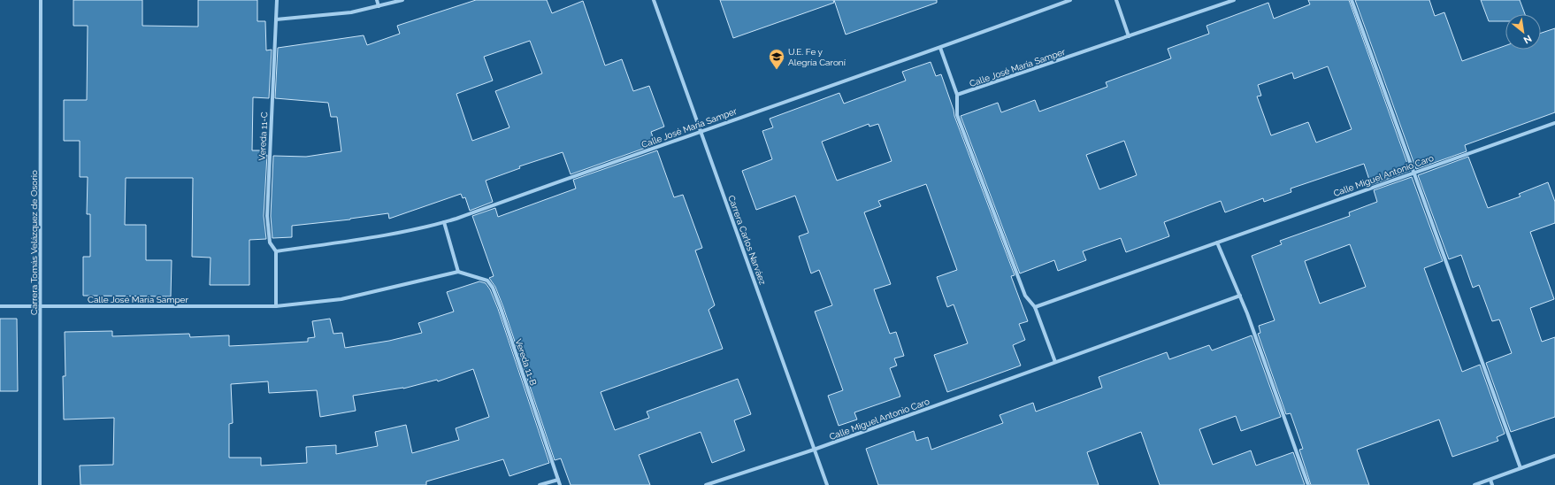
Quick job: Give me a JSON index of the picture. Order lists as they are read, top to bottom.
{
  "streets": {
    "street": [
      "Calle José María Samper",
      "Vereda 11-C",
      "Calle Miguel Antonio Caro",
      "Carrera Carlos Narváez",
      "Carrera Tomás Velázquez de Osorio",
      "Vereda 11-B"
    ]
  },
  "crossings": [
    ["Calle José María Samper", "Vereda 11-C"],
    ["Calle José María Samper", "Carrera Carlos Narváez"],
    ["Calle José María Samper", "Carrera Tomás Velázquez de Osorio"],
    ["Calle José María Samper", "Vereda 11-B"],
    ["Calle Miguel Antonio Caro", "Carrera Carlos Narváez"]
  ],
  "places": {
    "school or university": ["U.E. Fe y Alegría Caroní"]
  },
  "north": "bottom right"
}
